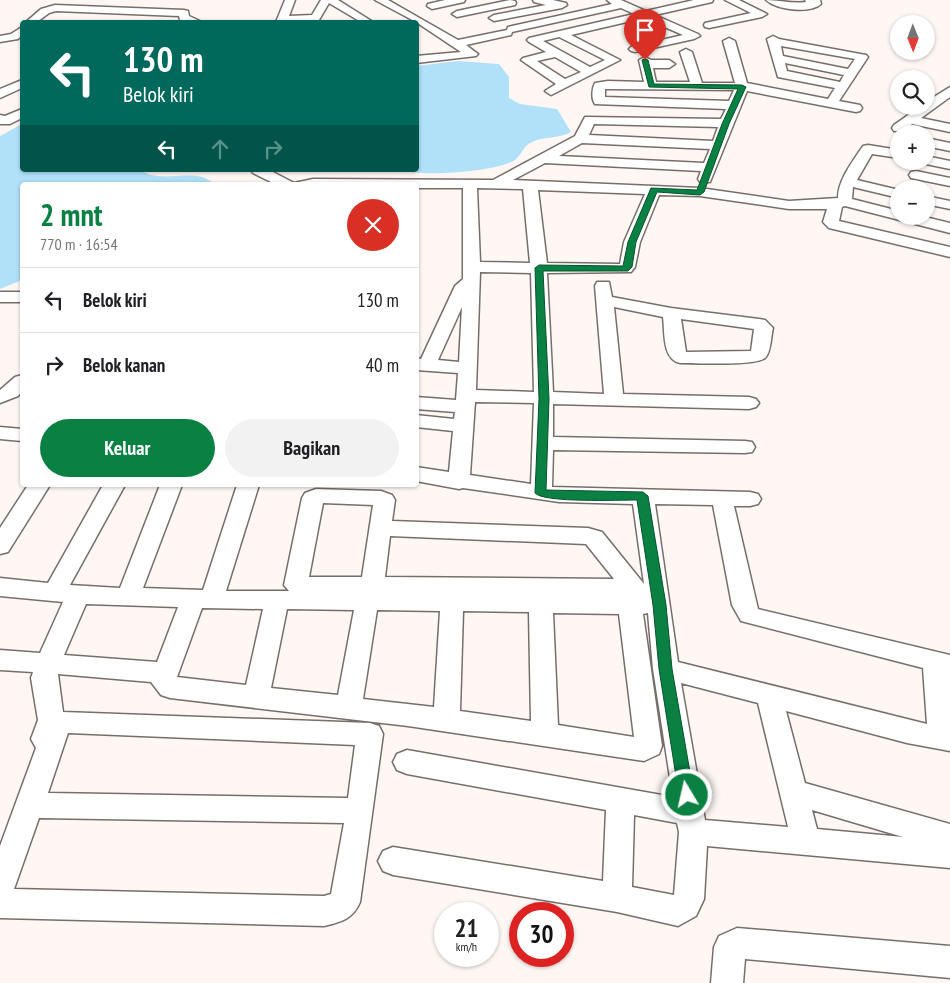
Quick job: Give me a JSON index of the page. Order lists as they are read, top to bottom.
{
  "north": "bottom",
  "page": {
    "map_buttons": ["+", "−"],
    "turn": ["130 m", "Belok kiri"],
    "heading": ["2 mnt", "770 m · 16:54"],
    "list": [
      {
        "name": "Belok kiri",
        "value": "130 m"
      },
      {
        "name": "Belok kanan",
        "value": "40 m"
      }
    ],
    "buttons": ["Keluar", "Bagikan"],
    "speed": "21 km/h",
    "limit": "30"
  }
}
